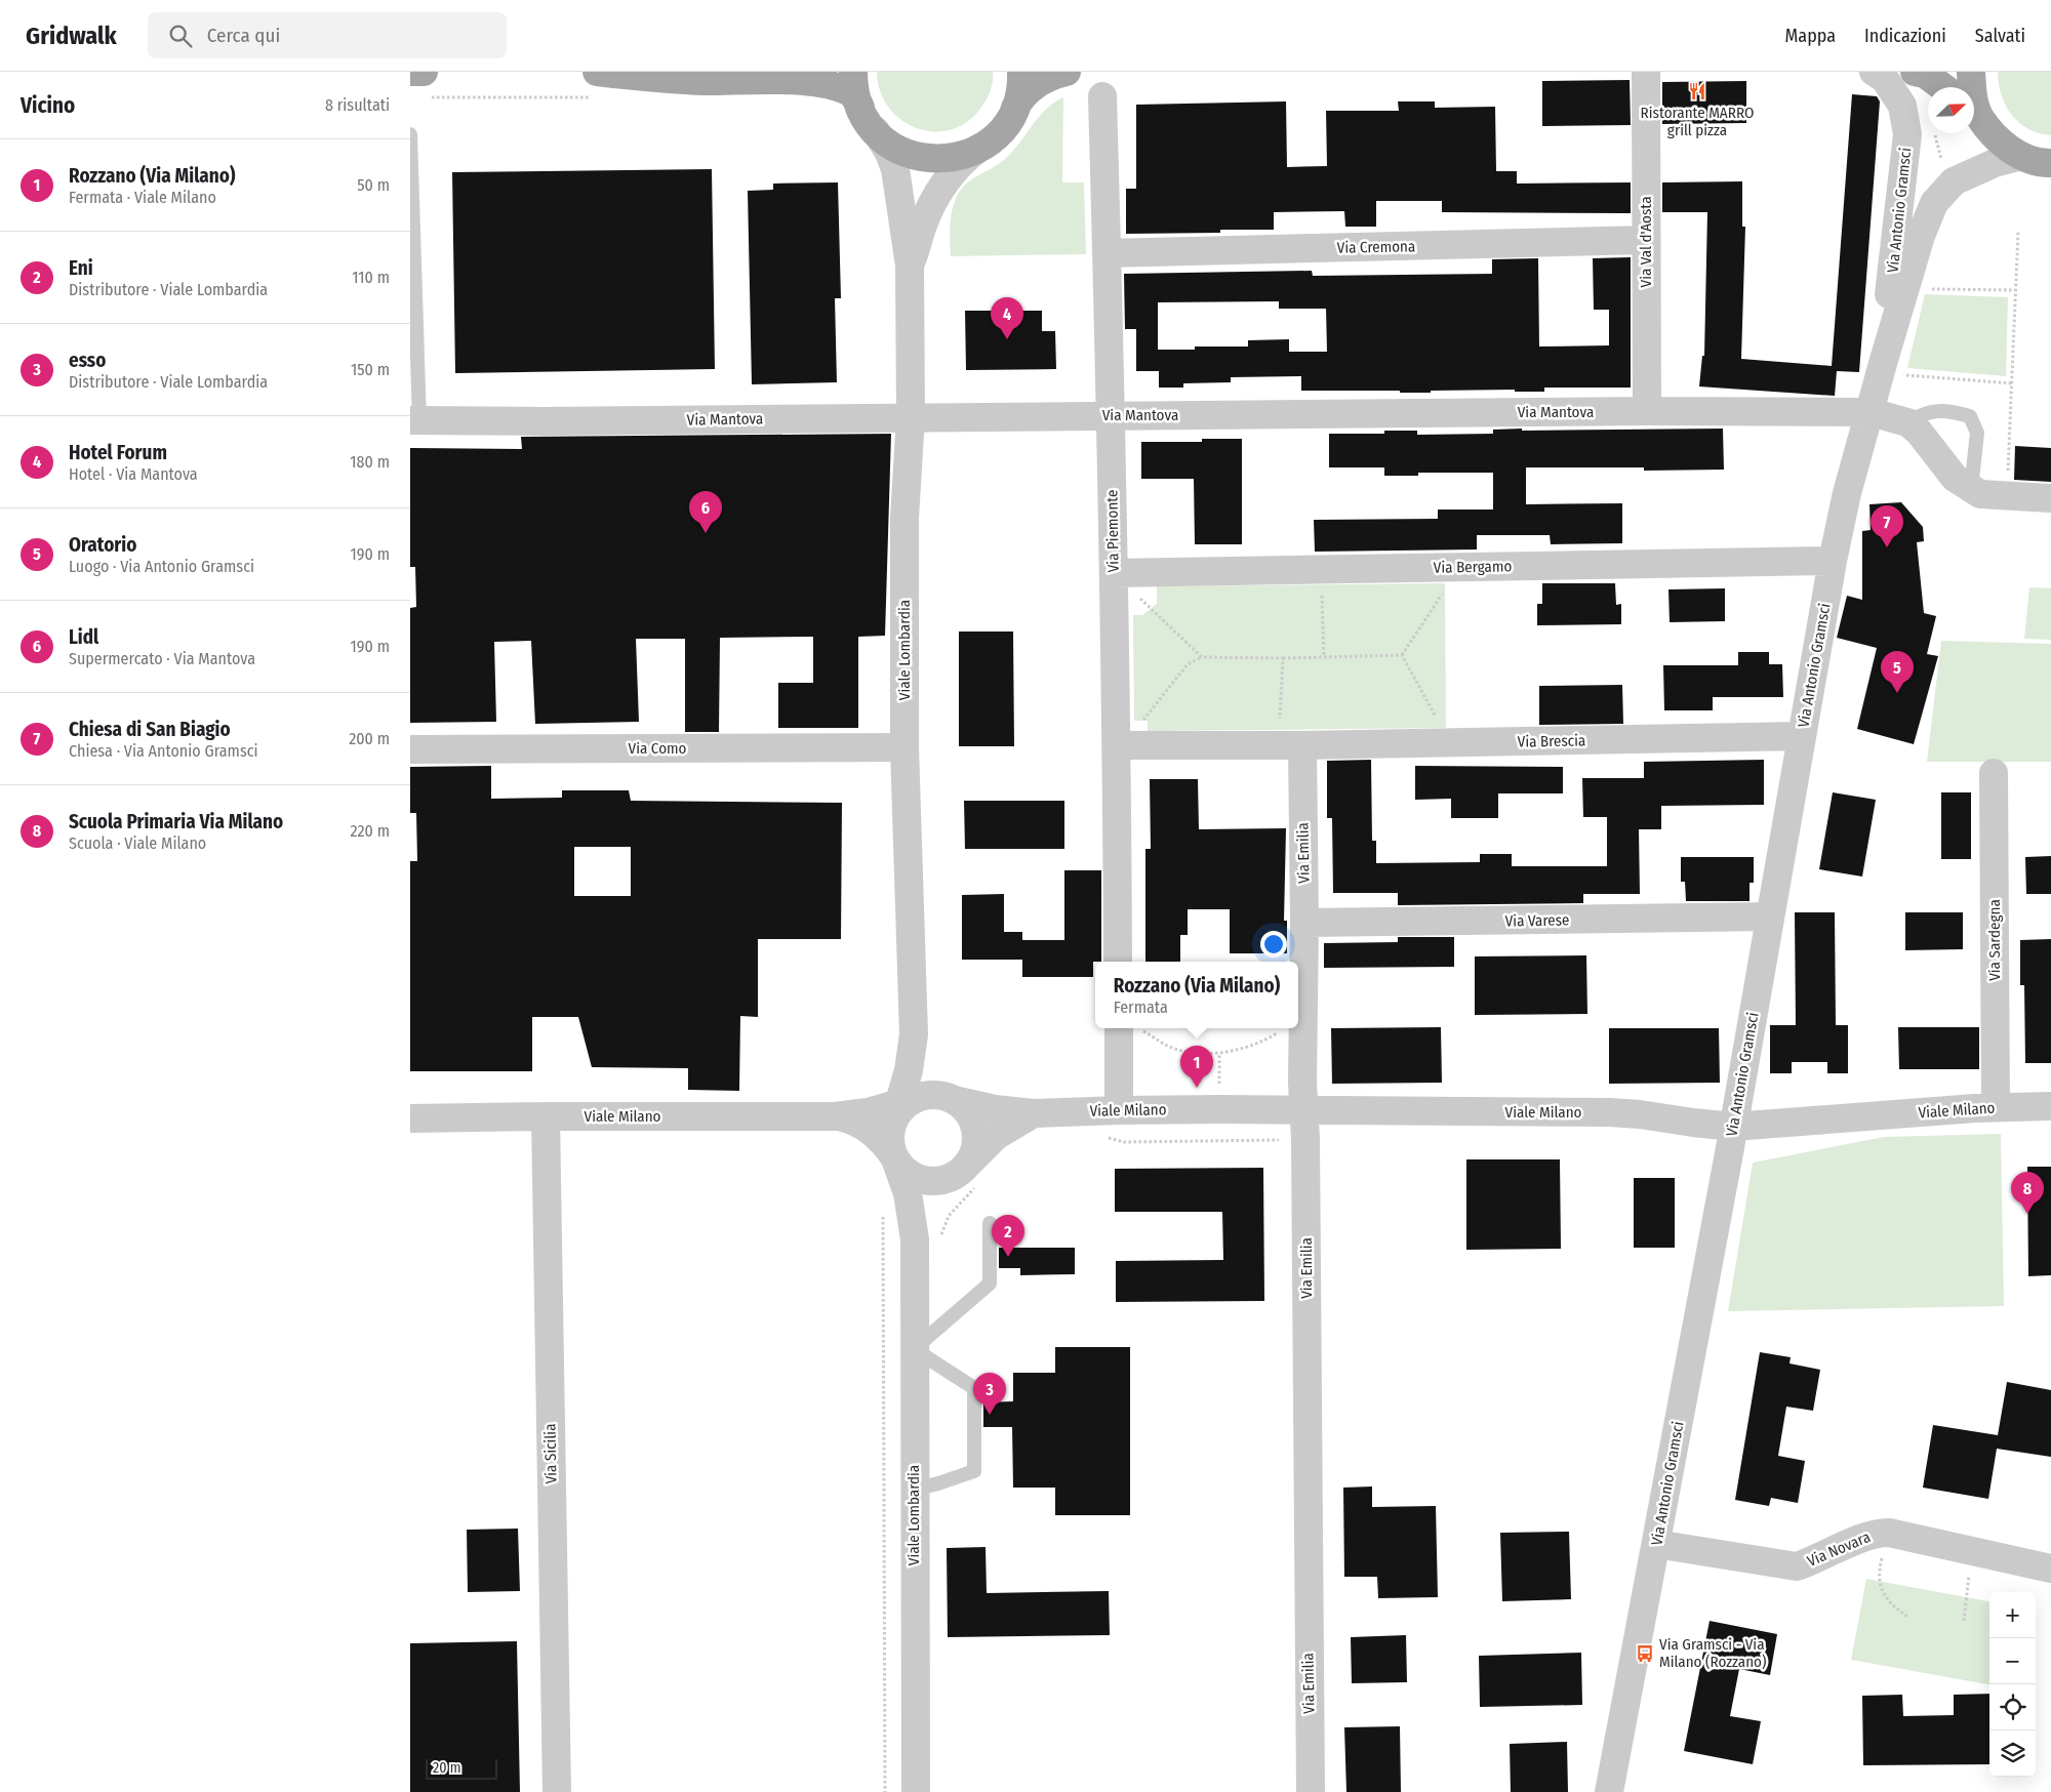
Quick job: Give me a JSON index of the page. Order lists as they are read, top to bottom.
{
  "streets": {
    "street": [
      "Via Antonio Gramsci",
      "Via Val d'Aosta",
      "Via Cremona",
      "Via Mantova",
      "Via Piemonte",
      "Via Bergamo",
      "Viale Lombardia",
      "Via Brescia",
      "Via Como",
      "Via Emilia",
      "Via Varese",
      "Via Sardegna",
      "Viale Milano",
      "Via Sicilia",
      "Via Novara"
    ]
  },
  "crossings": [
    ["Via Antonio Gramsci", "Via Mantova"],
    ["Via Antonio Gramsci", "Via Bergamo"],
    ["Via Antonio Gramsci", "Via Brescia"],
    ["Via Antonio Gramsci", "Via Varese"],
    ["Via Antonio Gramsci", "Viale Milano"],
    ["Via Antonio Gramsci", "Via Novara"],
    ["Via Val d'Aosta", "Via Cremona"],
    ["Via Val d'Aosta", "Via Mantova"],
    ["Via Cremona", "Via Piemonte"],
    ["Via Mantova", "Via Piemonte"],
    ["Via Mantova", "Viale Lombardia"],
    ["Via Piemonte", "Via Bergamo"],
    ["Via Piemonte", "Via Brescia"],
    ["Viale Lombardia", "Via Como"],
    ["Viale Lombardia", "Viale Milano"],
    ["Via Brescia", "Via Emilia"],
    ["Via Emilia", "Via Varese"],
    ["Via Emilia", "Viale Milano"],
    ["Via Sardegna", "Viale Milano"],
    ["Viale Milano", "Via Sicilia"]
  ],
  "places": {
    "restaurant": ["Ristorante MARRO grill pizza"],
    "bus stop": ["Via Gramsci - Via Milano (Rozzano)"]
  },
  "scale_bar": "20 m",
  "north": "top right",
  "page": {
    "header": "Gridwalk",
    "search": "Cerca qui",
    "nav": ["Mappa", "Indicazioni", "Salvati"],
    "heading": ["Vicino", "8 risultati"],
    "list": [
      {
        "mark": "1",
        "name": "Rozzano (Via Milano)",
        "note": "Fermata · Viale Milano",
        "value": "50 m"
      },
      {
        "mark": "2",
        "name": "Eni",
        "note": "Distributore · Viale Lombardia",
        "value": "110 m"
      },
      {
        "mark": "3",
        "name": "esso",
        "note": "Distributore · Viale Lombardia",
        "value": "150 m"
      },
      {
        "mark": "4",
        "name": "Hotel Forum",
        "note": "Hotel · Via Mantova",
        "value": "180 m"
      },
      {
        "mark": "5",
        "name": "Oratorio",
        "note": "Luogo · Via Antonio Gramsci",
        "value": "190 m"
      },
      {
        "mark": "6",
        "name": "Lidl",
        "note": "Supermercato · Via Mantova",
        "value": "190 m"
      },
      {
        "mark": "7",
        "name": "Chiesa di San Biagio",
        "note": "Chiesa · Via Antonio Gramsci",
        "value": "200 m"
      },
      {
        "mark": "8",
        "name": "Scuola Primaria Via Milano",
        "note": "Scuola · Viale Milano",
        "value": "220 m"
      }
    ],
    "pins": [
      "4",
      "6",
      "7",
      "5",
      "1",
      "8",
      "2",
      "3"
    ],
    "popup": ["Rozzano (Via Milano)", "Fermata"],
    "map_buttons": ["+", "−"],
    "scale": "20 m"
  }
}
